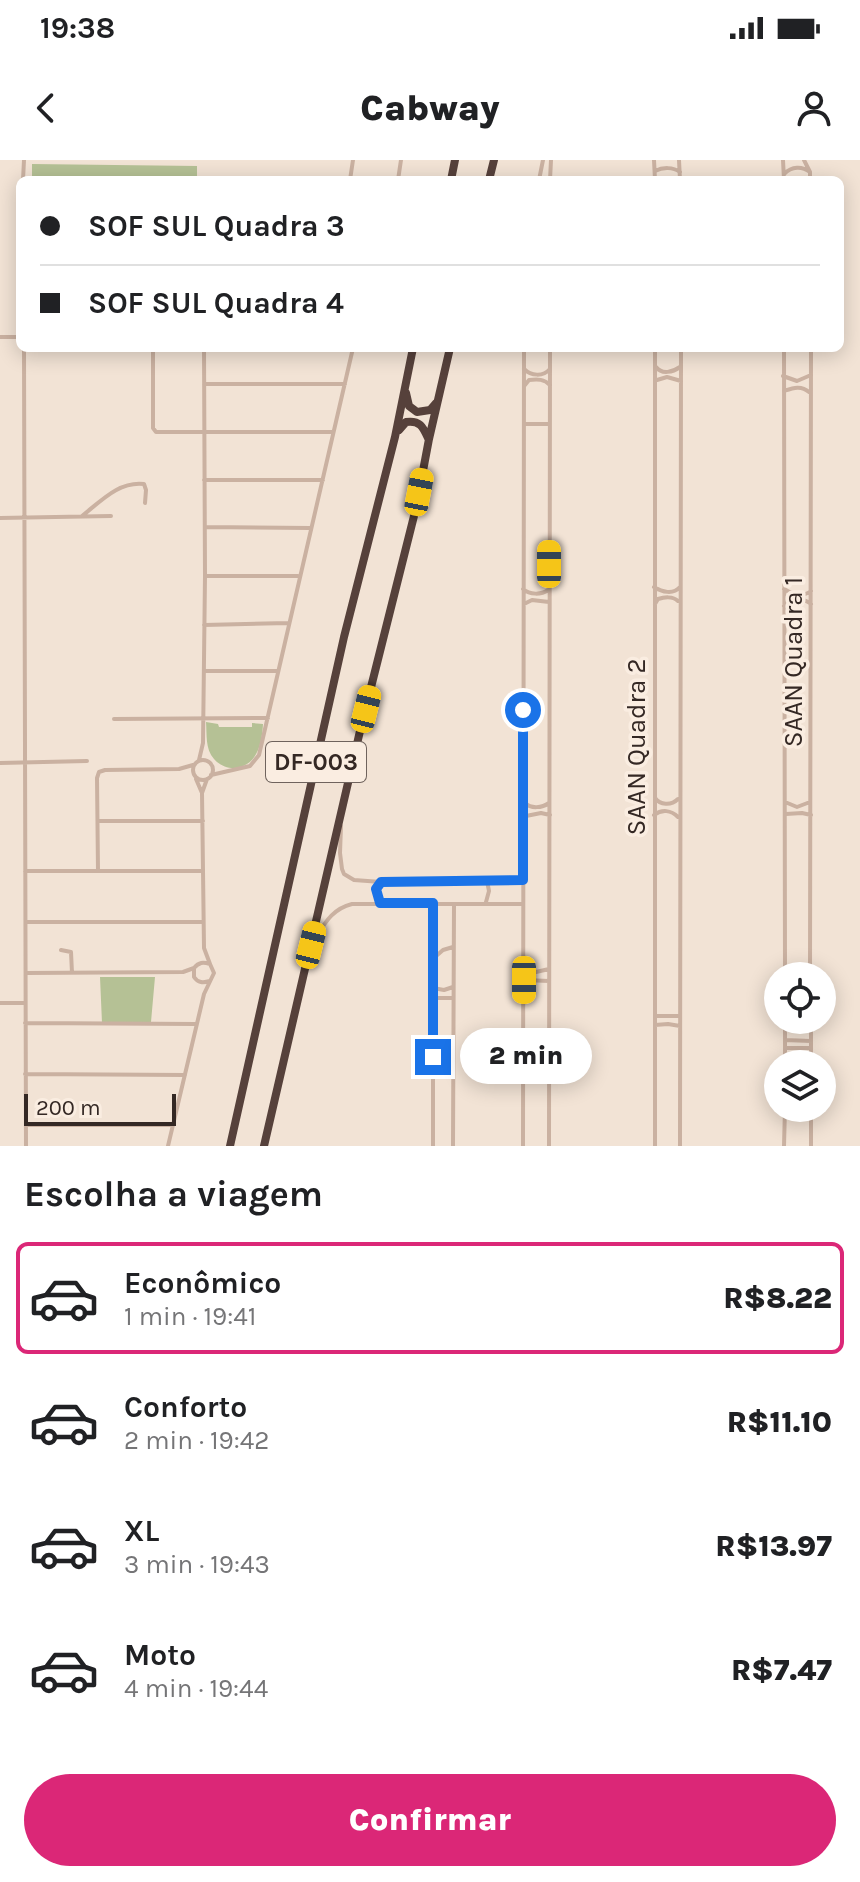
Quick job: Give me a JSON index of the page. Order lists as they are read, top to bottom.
{
  "streets": {
    "highway": ["DF-003"],
    "street": ["SAAN Quadra 1", "SAAN Quadra 2"]
  },
  "scale_bar": "200 m",
  "page": {
    "status": "19:38",
    "header": "Cabway",
    "banner": ["SOF SUL Quadra 3", "SOF SUL Quadra 4"],
    "bubble": "2 min",
    "scale": "200 m",
    "heading": "Escolha a viagem",
    "list": [
      {
        "name": "Econômico",
        "note": "1 min · 19:41",
        "value": "R$8.22"
      },
      {
        "name": "Conforto",
        "note": "2 min · 19:42",
        "value": "R$11.10"
      },
      {
        "name": "XL",
        "note": "3 min · 19:43",
        "value": "R$13.97"
      },
      {
        "name": "Moto",
        "note": "4 min · 19:44",
        "value": "R$7.47"
      }
    ],
    "buttons": "Confirmar"
  }
}
